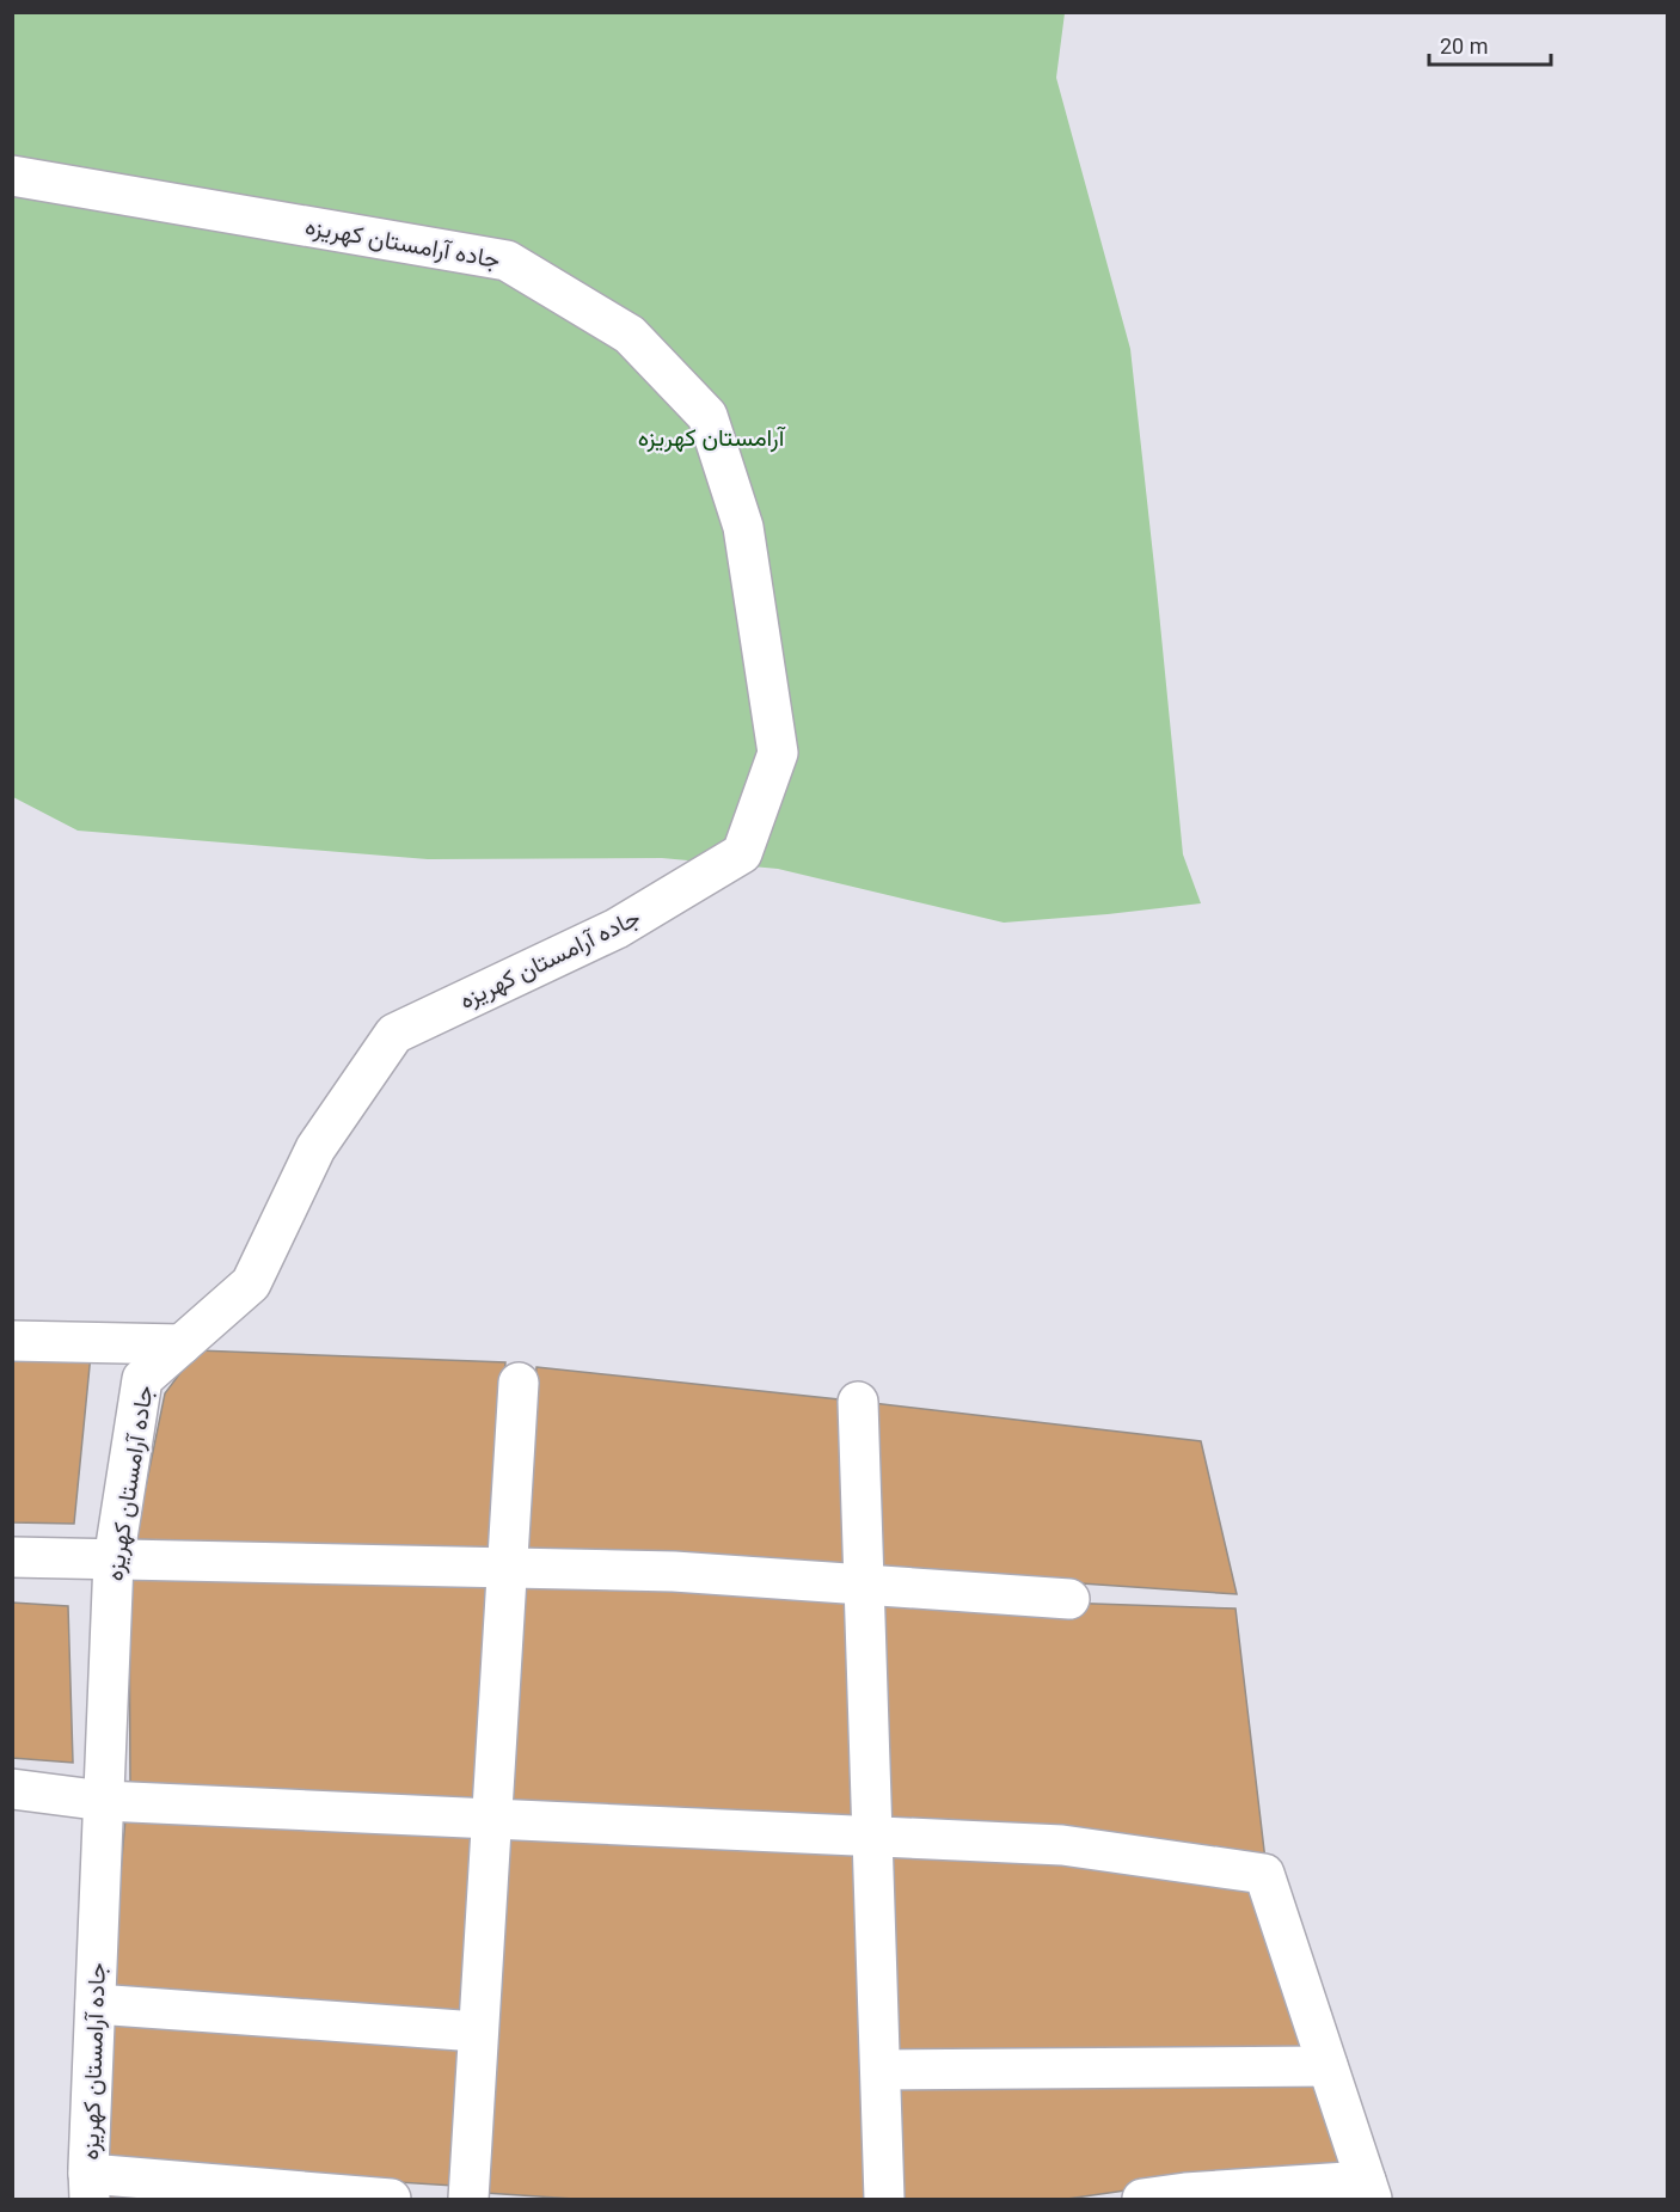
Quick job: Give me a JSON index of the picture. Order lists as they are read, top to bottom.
{
  "streets": {
    "street": ["جاده آرامستان کهریزه"]
  },
  "parks": ["آرامستان کهریزه"],
  "scale_bar": "20 m"
}
